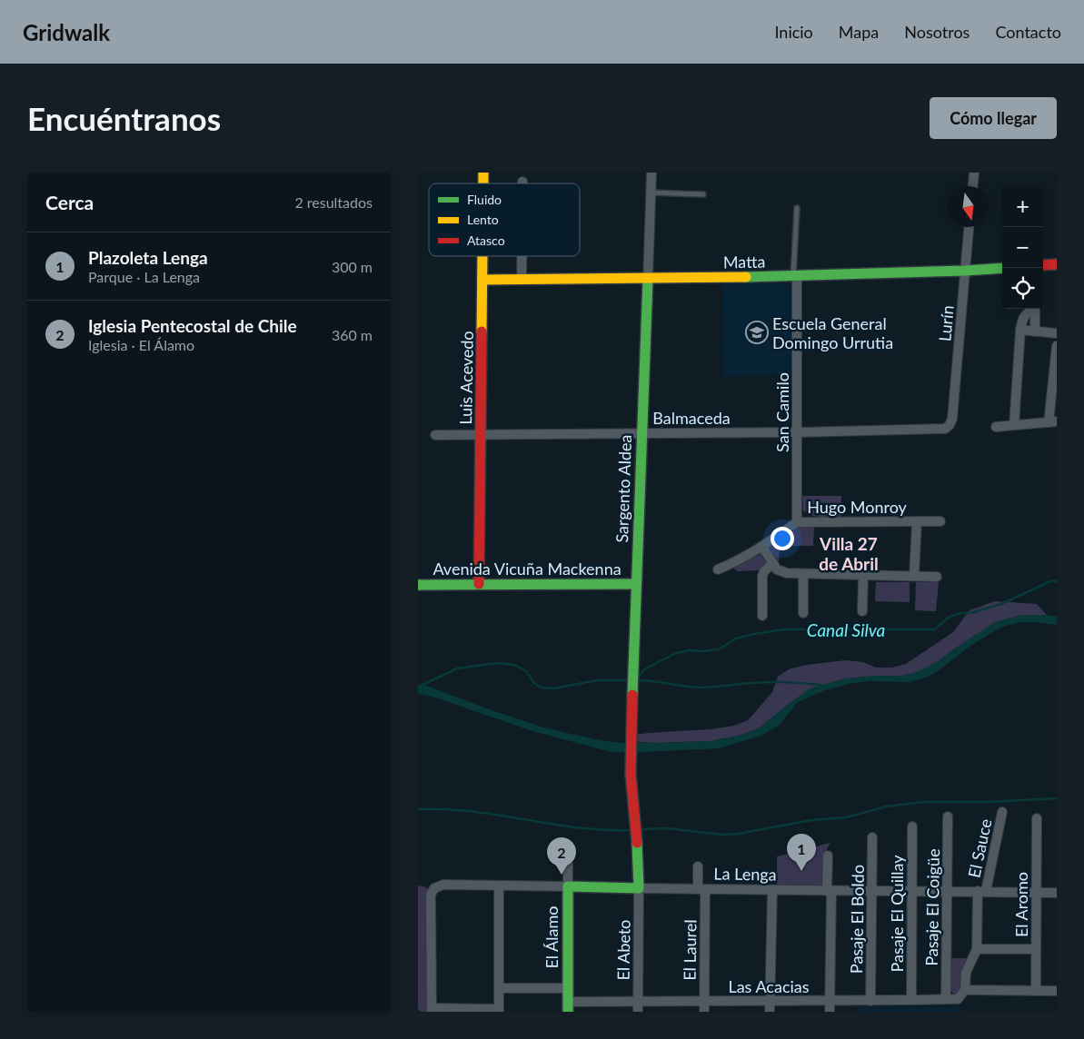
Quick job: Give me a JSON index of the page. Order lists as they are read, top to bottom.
{
  "streets": {
    "street": [
      "Matta",
      "Lurín",
      "Luis Acevedo",
      "San Camilo",
      "Balmaceda",
      "Sargento Aldea",
      "Hugo Monroy",
      "Avenida Vicuña Mackenna",
      "El Sauce",
      "La Lenga",
      "El Aromo",
      "Pasaje El Coigüe",
      "Pasaje El Quillay",
      "Pasaje El Boldo",
      "El Álamo",
      "El Abeto",
      "El Laurel",
      "Las Acacias"
    ]
  },
  "crossings": [
    ["Matta", "Lurín"],
    ["Matta", "Luis Acevedo"],
    ["Matta", "San Camilo"],
    ["Matta", "Sargento Aldea"],
    ["Lurín", "Balmaceda"],
    ["Luis Acevedo", "Balmaceda"],
    ["Luis Acevedo", "Avenida Vicuña Mackenna"],
    ["San Camilo", "Balmaceda"],
    ["San Camilo", "Hugo Monroy"],
    ["Balmaceda", "Sargento Aldea"],
    ["Sargento Aldea", "Avenida Vicuña Mackenna"],
    ["Sargento Aldea", "La Lenga"],
    ["Sargento Aldea", "El Abeto"],
    ["El Sauce", "La Lenga"],
    ["El Sauce", "Las Acacias"],
    ["La Lenga", "El Aromo"],
    ["La Lenga", "Pasaje El Coigüe"],
    ["La Lenga", "Pasaje El Quillay"],
    ["La Lenga", "Pasaje El Boldo"],
    ["La Lenga", "El Álamo"],
    ["La Lenga", "El Abeto"],
    ["La Lenga", "El Laurel"],
    ["Pasaje El Coigüe", "Las Acacias"],
    ["Pasaje El Quillay", "Las Acacias"],
    ["Pasaje El Boldo", "Las Acacias"],
    ["El Álamo", "Las Acacias"],
    ["El Abeto", "Las Acacias"],
    ["El Laurel", "Las Acacias"]
  ],
  "districts": ["Villa 27 de Abril"],
  "water": ["Canal Silva"],
  "places": {
    "school or university": ["Escuela General Domingo Urrutia"]
  },
  "legend": ["Fluido", "Lento", "Atasco"],
  "north": "bottom",
  "page": {
    "header": "Gridwalk",
    "nav": [
      "Inicio",
      "Mapa",
      "Nosotros",
      "Contacto"
    ],
    "buttons": "Cómo llegar",
    "title": "Encuéntranos",
    "heading": ["Cerca", "2 resultados"],
    "map_buttons": ["+", "−"],
    "list": [
      {
        "mark": "1",
        "name": "Plazoleta Lenga",
        "note": "Parque · La Lenga",
        "value": "300 m"
      },
      {
        "mark": "2",
        "name": "Iglesia Pentecostal de Chile",
        "note": "Iglesia · El Álamo",
        "value": "360 m"
      }
    ],
    "pins": ["1", "2"]
  }
}
